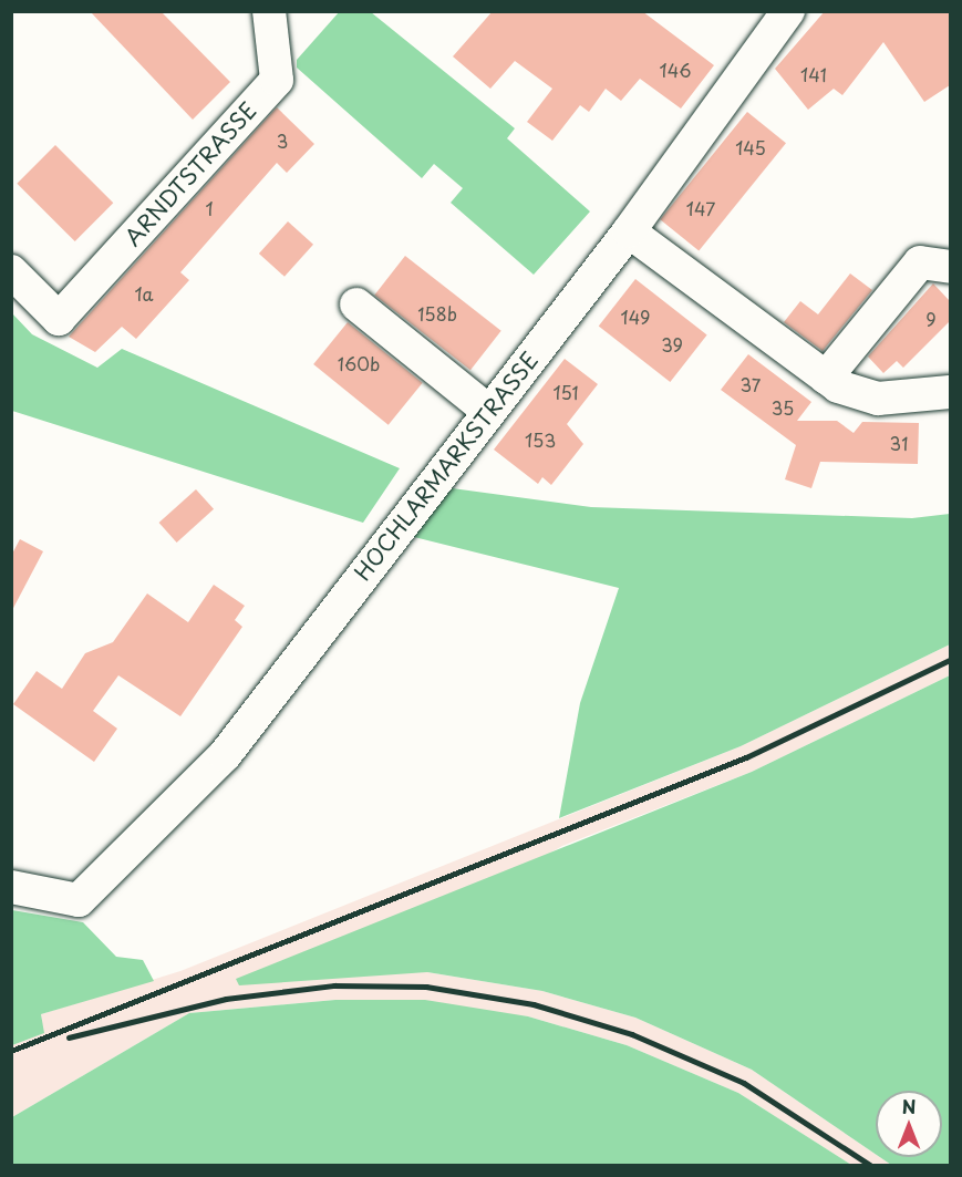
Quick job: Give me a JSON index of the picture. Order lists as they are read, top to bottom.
{
  "streets": {
    "street": ["ARNDTSTRASSE", "HOCHLARMARKSTRASSE"]
  },
  "house_numbers": [
    "146",
    "141",
    "3",
    "145",
    "1",
    "147",
    "1a",
    "158b",
    "149",
    "9",
    "39",
    "160b",
    "37",
    "151",
    "35",
    "153",
    "31"
  ],
  "north": "top"
}
